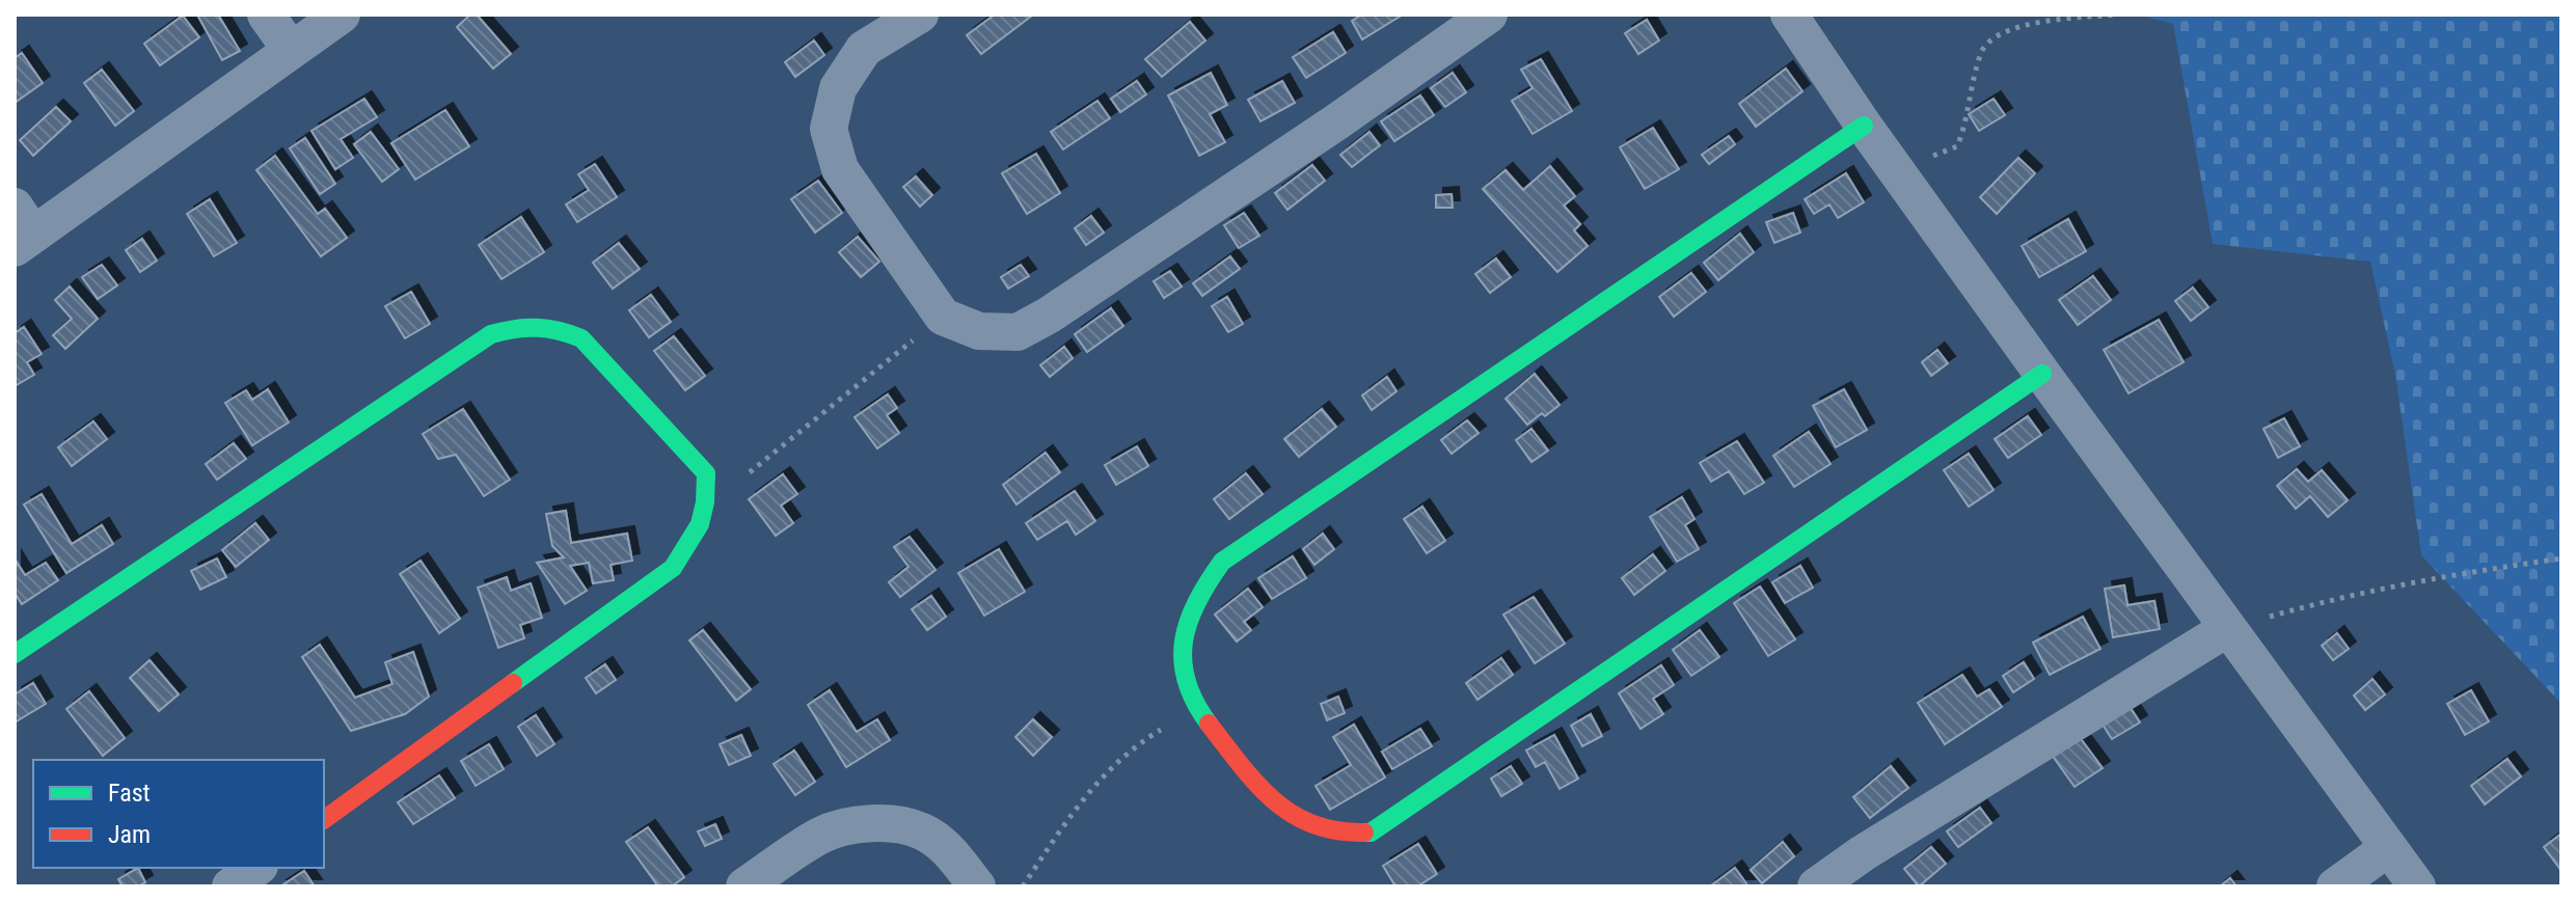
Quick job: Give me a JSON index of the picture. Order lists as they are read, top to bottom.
{
  "legend": ["Fast", "Jam"]
}
